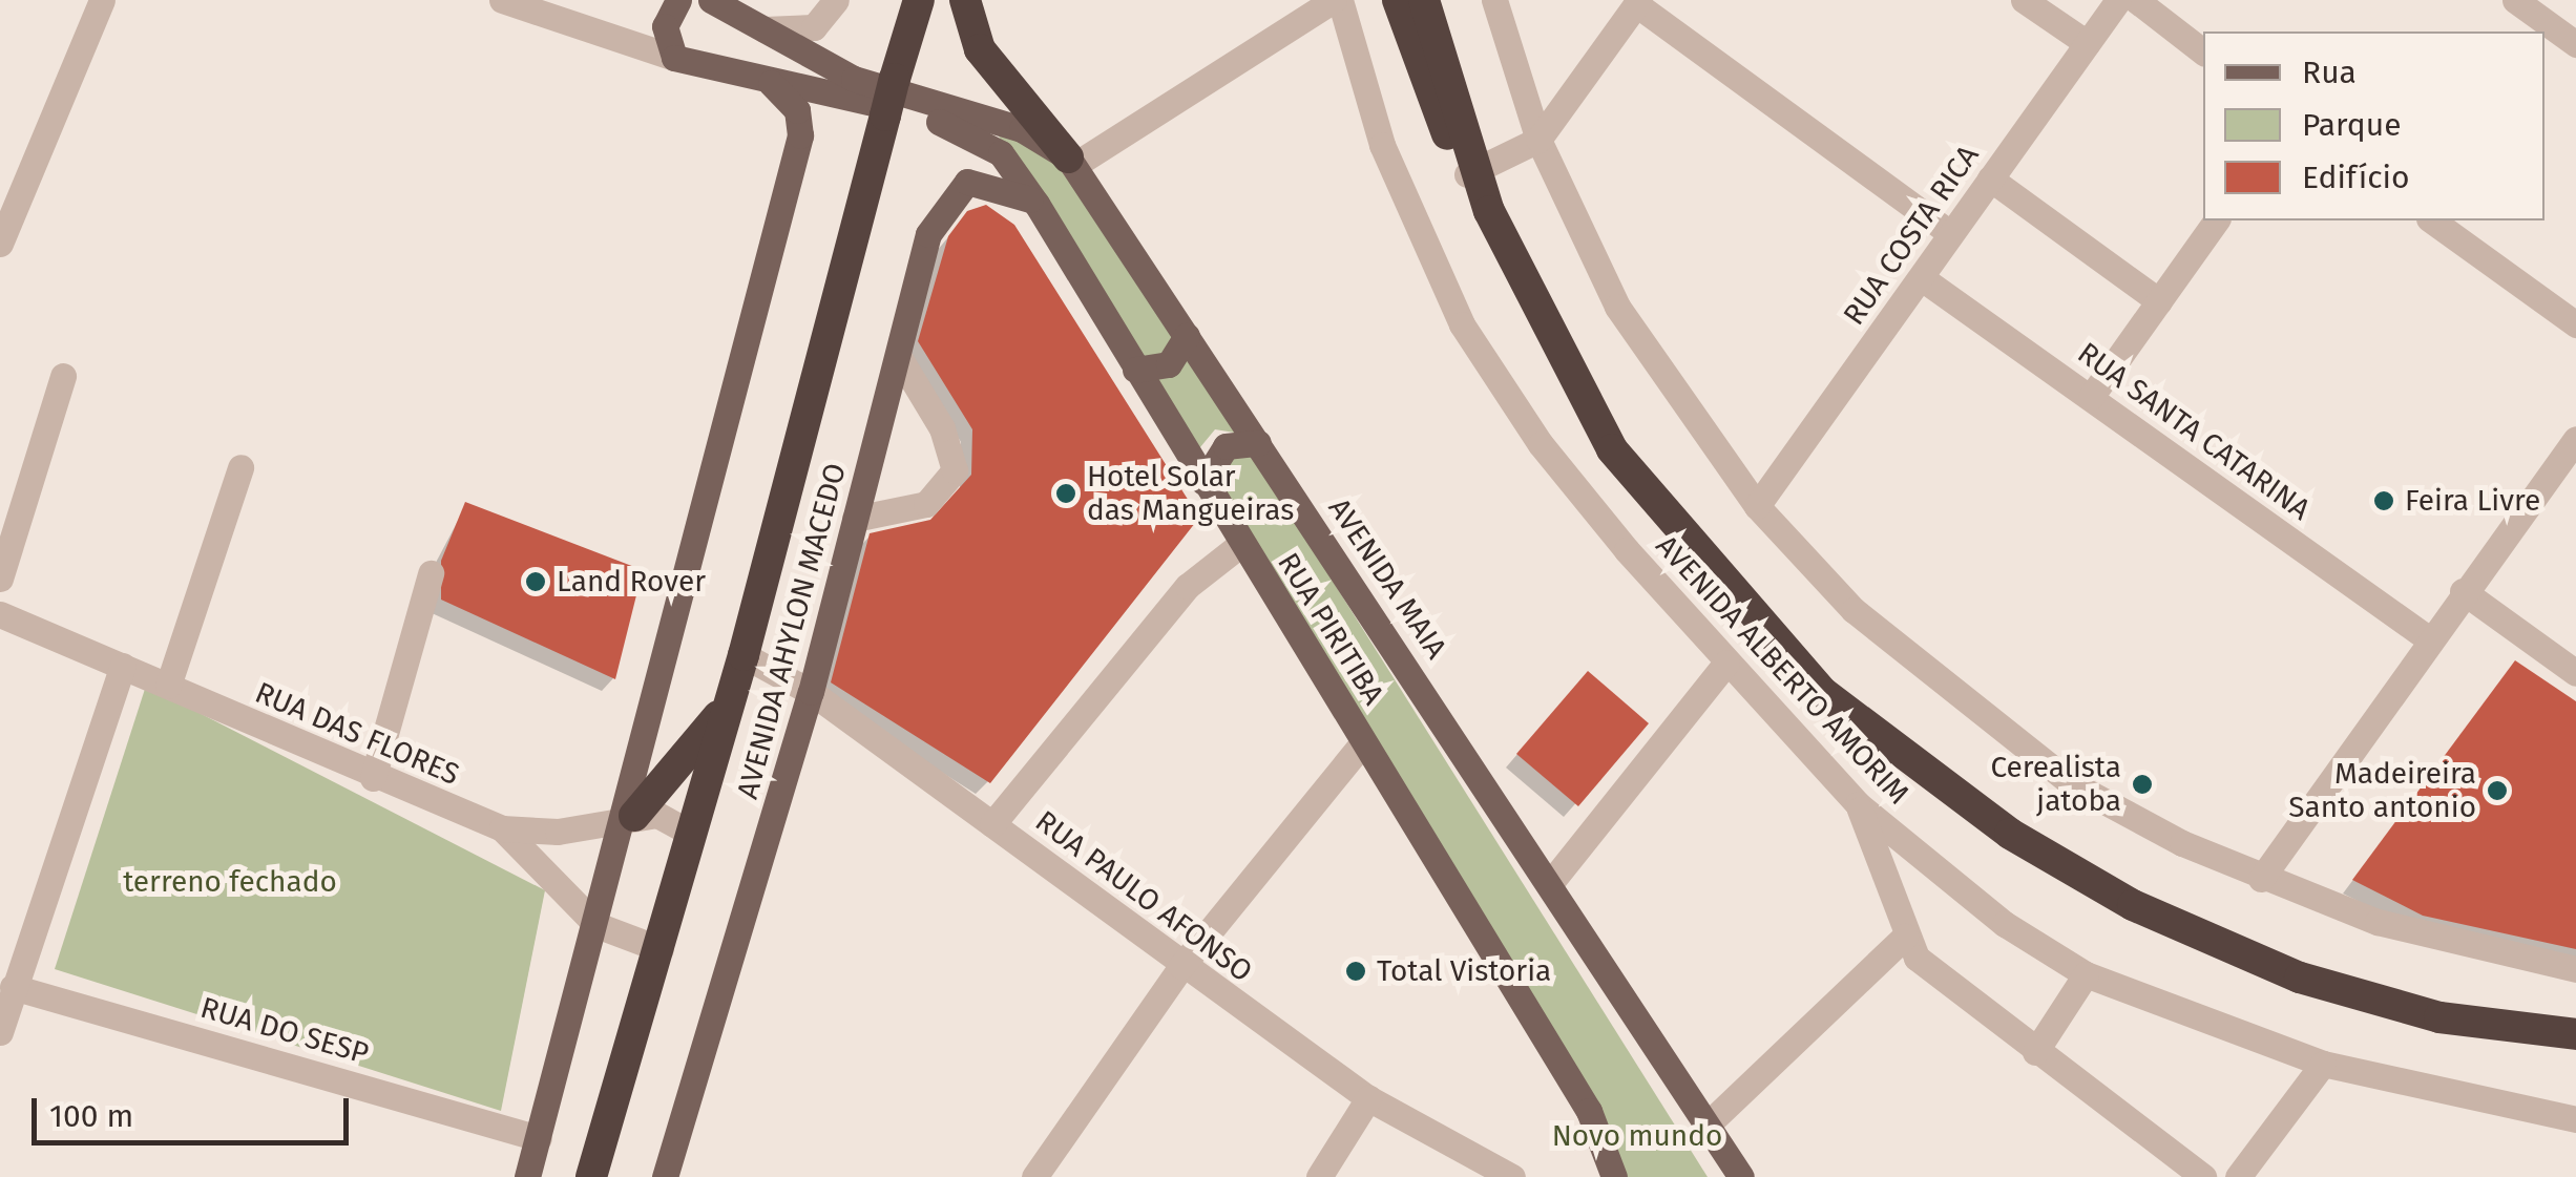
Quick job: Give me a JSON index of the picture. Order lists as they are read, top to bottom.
{
  "streets": {
    "main road": ["AVENIDA MAIA", "RUA PIRITIBA", "AVENIDA AHYLON MACEDO"],
    "street": [
      "RUA COSTA RICA",
      "RUA SANTA CATARINA",
      "AVENIDA ALBERTO AMORIM",
      "RUA DAS FLORES",
      "RUA PAULO AFONSO",
      "RUA DO SESP"
    ]
  },
  "crossings": [
    ["RUA COSTA RICA", "RUA SANTA CATARINA"],
    ["RUA PIRITIBA", "AVENIDA AHYLON MACEDO"],
    ["AVENIDA AHYLON MACEDO", "RUA PAULO AFONSO"]
  ],
  "parks": ["terreno fechado", "Novo mundo"],
  "places": [
    "Hotel Solar das Mangueiras",
    "Feira Livre",
    "Land Rover",
    "Cerealista jatoba",
    "Madeireira Santo antonio",
    "Total Vistoria"
  ],
  "legend": ["Rua", "Parque", "Edifício"],
  "scale_bar": "100 m"
}
